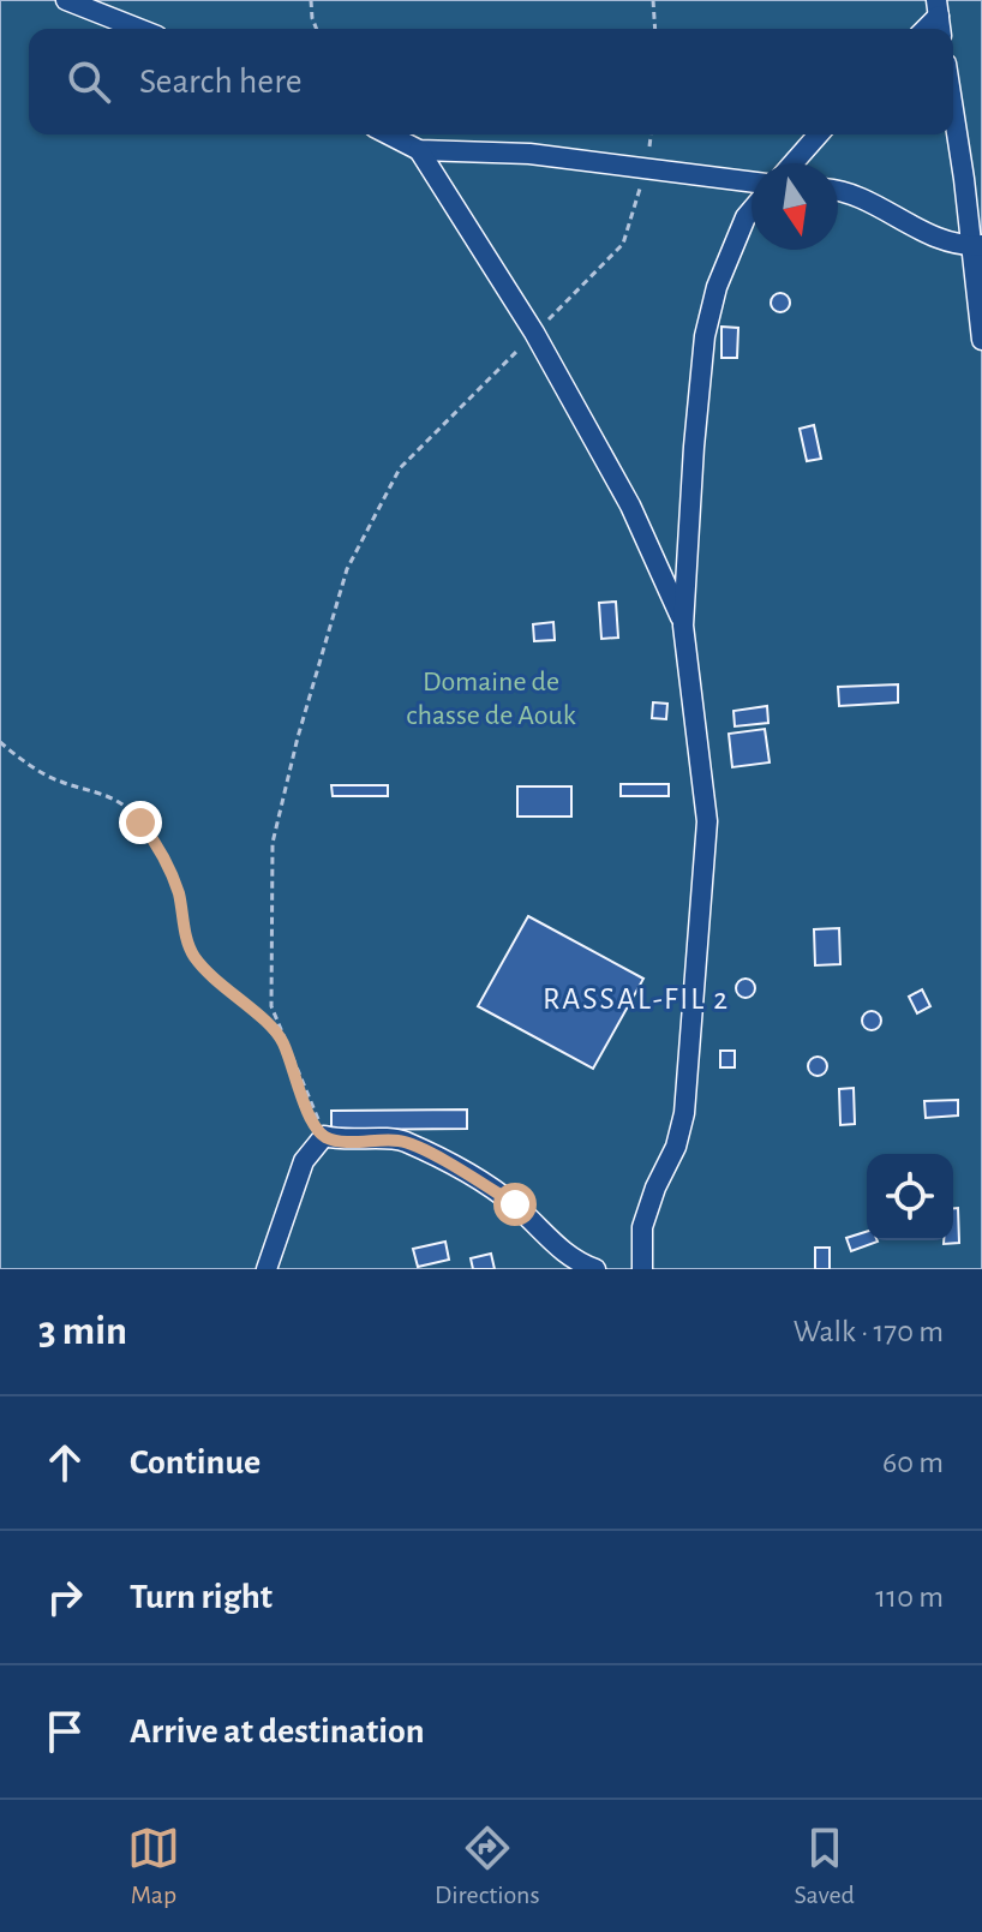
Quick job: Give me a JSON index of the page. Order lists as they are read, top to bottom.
{
  "districts": ["RASSAL-FIL 2"],
  "parks": ["Domaine de chasse de Aouk"],
  "north": "bottom",
  "page": {
    "search": "Search here",
    "heading": ["3 min", "Walk · 170 m"],
    "list": [
      ["Continue", "60 m"],
      ["Turn right", "110 m"],
      "Arrive at destination"
    ],
    "nav": ["Map", "Directions", "Saved"]
  }
}
